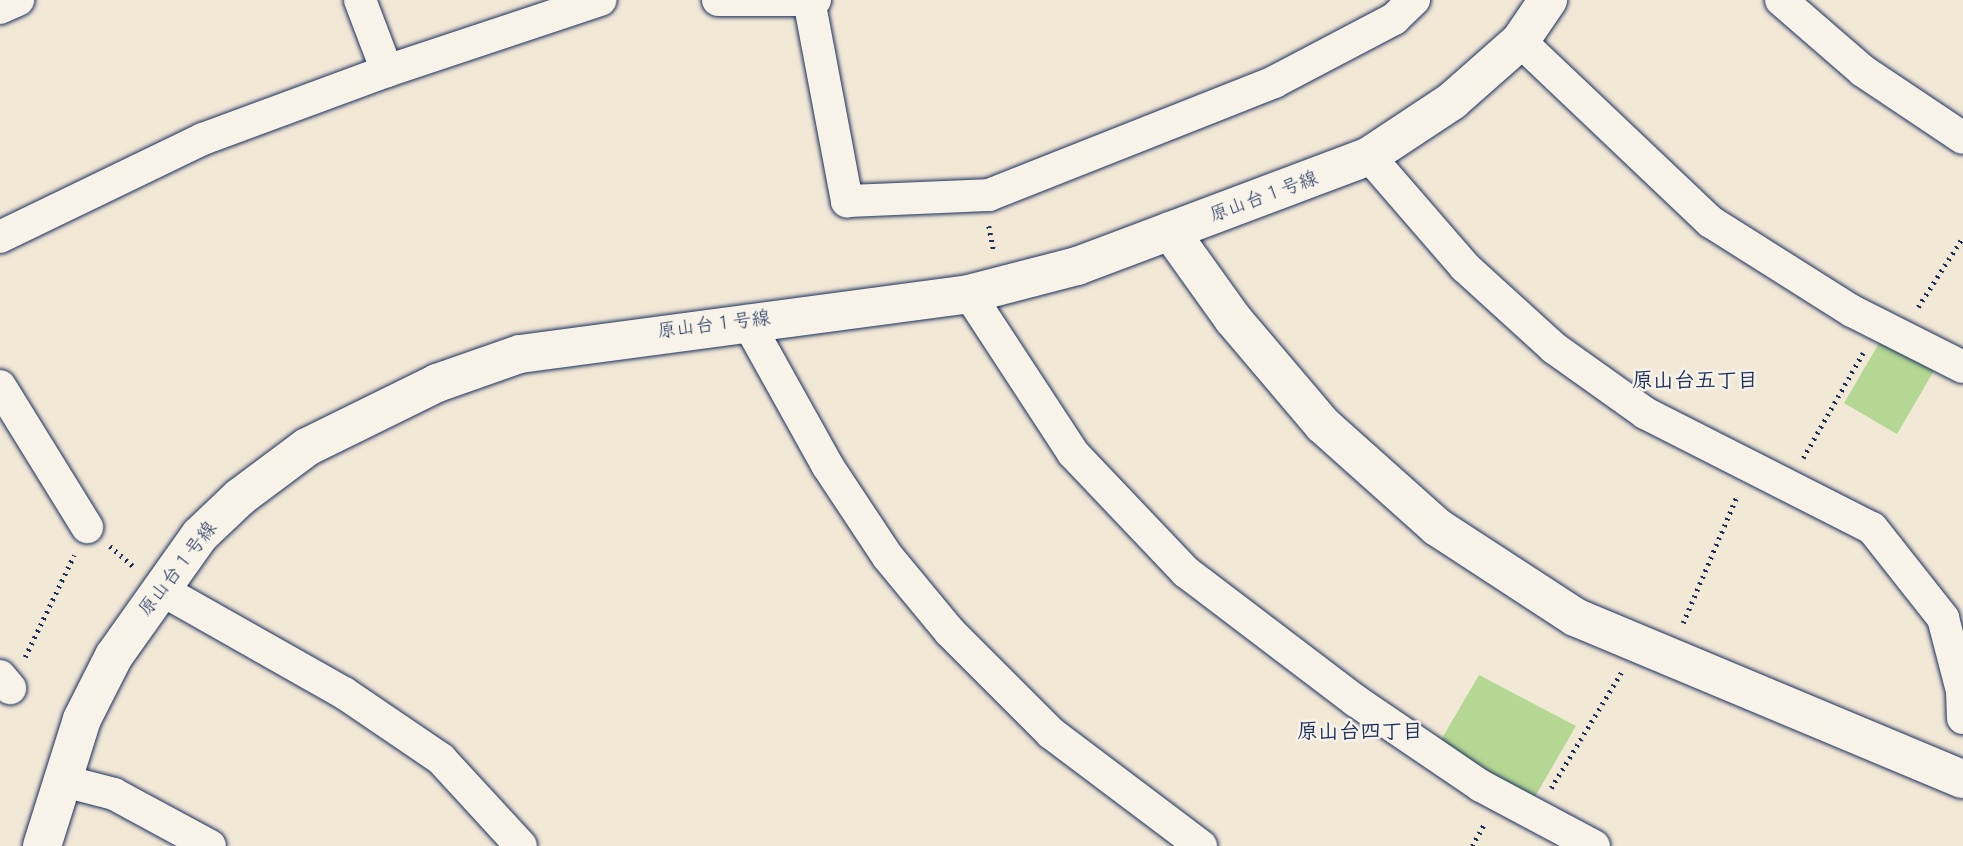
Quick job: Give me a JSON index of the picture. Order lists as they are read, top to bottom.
{
  "streets": {
    "street": ["原山台１号線"]
  },
  "districts": ["原山台五丁目", "原山台四丁目"]
}
